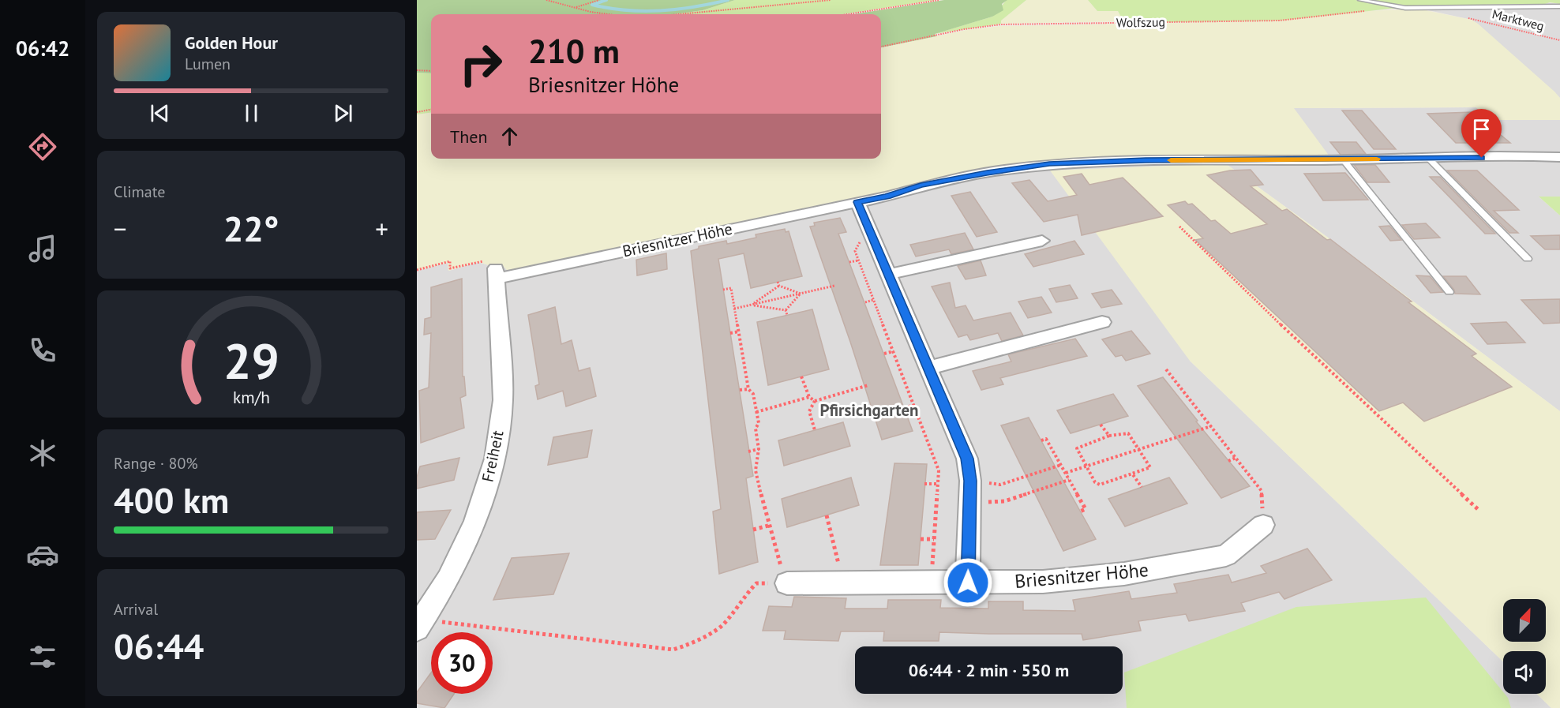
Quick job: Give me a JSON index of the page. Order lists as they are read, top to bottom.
{
  "streets": {
    "street": ["Briesnitzer Höhe", "Freiheit"],
    "path": ["Marktweg", "Wolfszug"]
  },
  "crossings": [
    ["Briesnitzer Höhe", "Freiheit"]
  ],
  "districts": ["Pfirsichgarten"],
  "north": "top right",
  "page": {
    "tabs": "06:42",
    "turn": ["210 m", "Briesnitzer Höhe"],
    "song": ["Golden Hour", "Lumen"],
    "then": "Then",
    "tile": [
      "Climate",
      ["Range · 80%", "400 km"],
      ["Arrival", "06:44"]
    ],
    "heat": ["−", "22°", "+"],
    "limit": "30",
    "trip": "06:44 · 2 min · 550 m",
    "gauge": ["29", "km/h"]
  }
}
